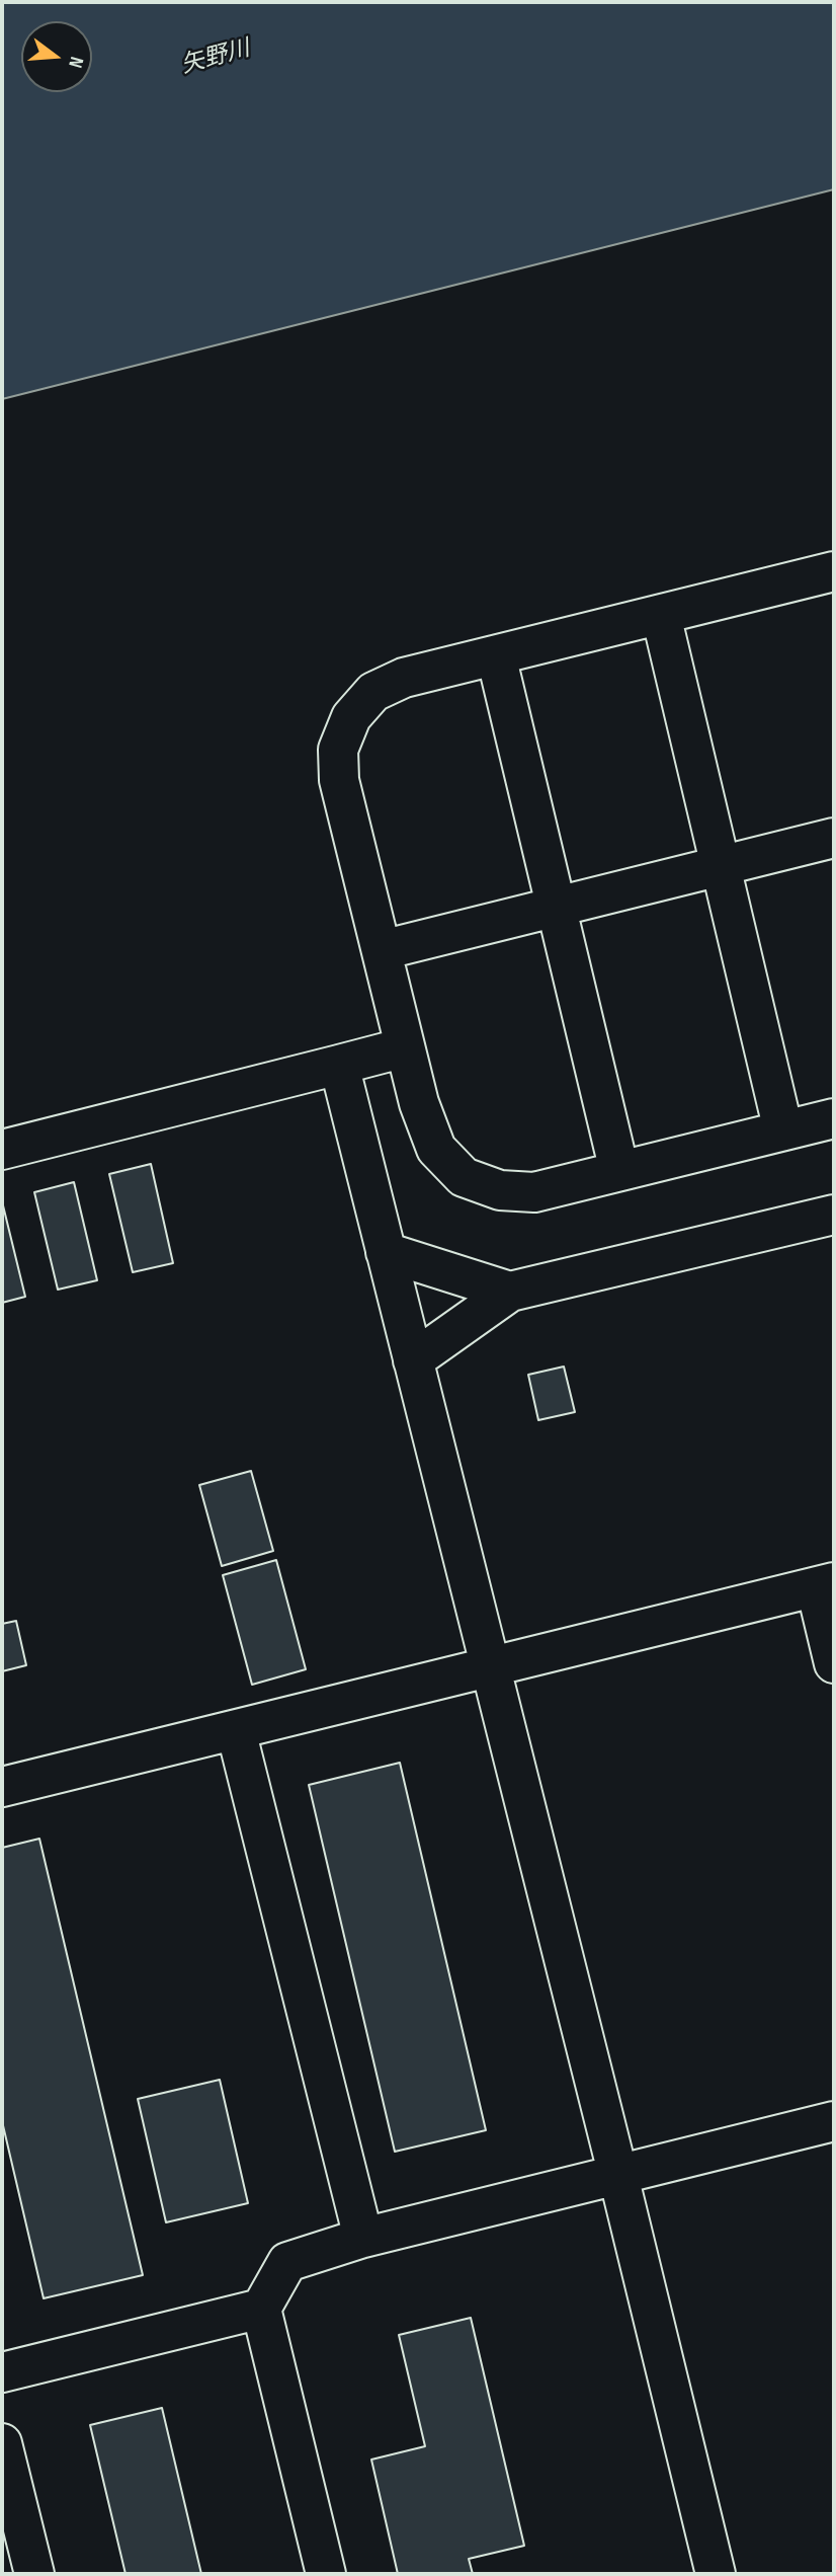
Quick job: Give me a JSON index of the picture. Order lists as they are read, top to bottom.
{
  "water": ["矢野川"],
  "north": "right"
}
